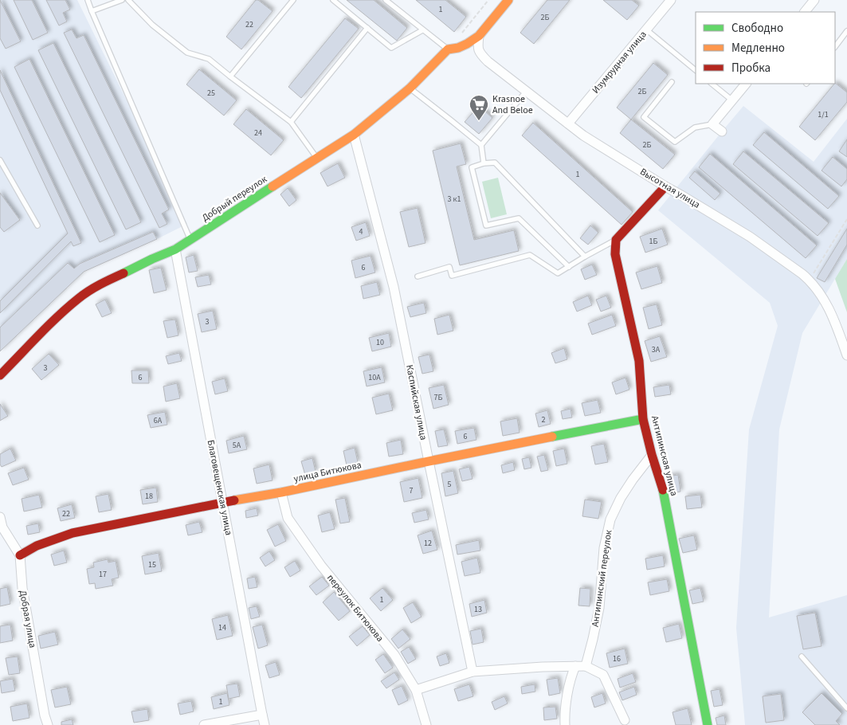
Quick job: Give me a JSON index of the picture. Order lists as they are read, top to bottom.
{
  "streets": {
    "street": [
      "Изумрудная улица",
      "Высотная улица",
      "Добрый переулок",
      "Каспийская улица",
      "Антипинская улица",
      "улица Битюкова",
      "Благовещенская улица",
      "Антипинский переулок",
      "переулок Битюкова",
      "Добрая улица"
    ]
  },
  "crossings": [
    ["Изумрудная улица", "Высотная улица"],
    ["Высотная улица", "Добрый переулок"],
    ["Добрый переулок", "Каспийская улица"],
    ["Добрый переулок", "Благовещенская улица"],
    ["Каспийская улица", "улица Битюкова"],
    ["Антипинская улица", "улица Битюкова"],
    ["Антипинская улица", "Антипинский переулок"],
    ["улица Битюкова", "Благовещенская улица"],
    ["улица Битюкова", "переулок Битюкова"],
    ["улица Битюкова", "Добрая улица"]
  ],
  "places": {
    "supermarket": ["Krasnoe And Beloe"]
  },
  "house_numbers": [
    "1",
    "2Б",
    "22",
    "2Б",
    "25",
    "1/1",
    "24",
    "2Б",
    "1",
    "3 к1",
    "4",
    "1Б",
    "6",
    "3",
    "10",
    "3А",
    "3",
    "6",
    "10А",
    "7Б",
    "2",
    "6А",
    "6",
    "5А",
    "5",
    "7",
    "18",
    "22",
    "12",
    "15",
    "17",
    "1",
    "13",
    "14",
    "16",
    "1"
  ],
  "legend": ["Свободно", "Медленно", "Пробка"]
}
